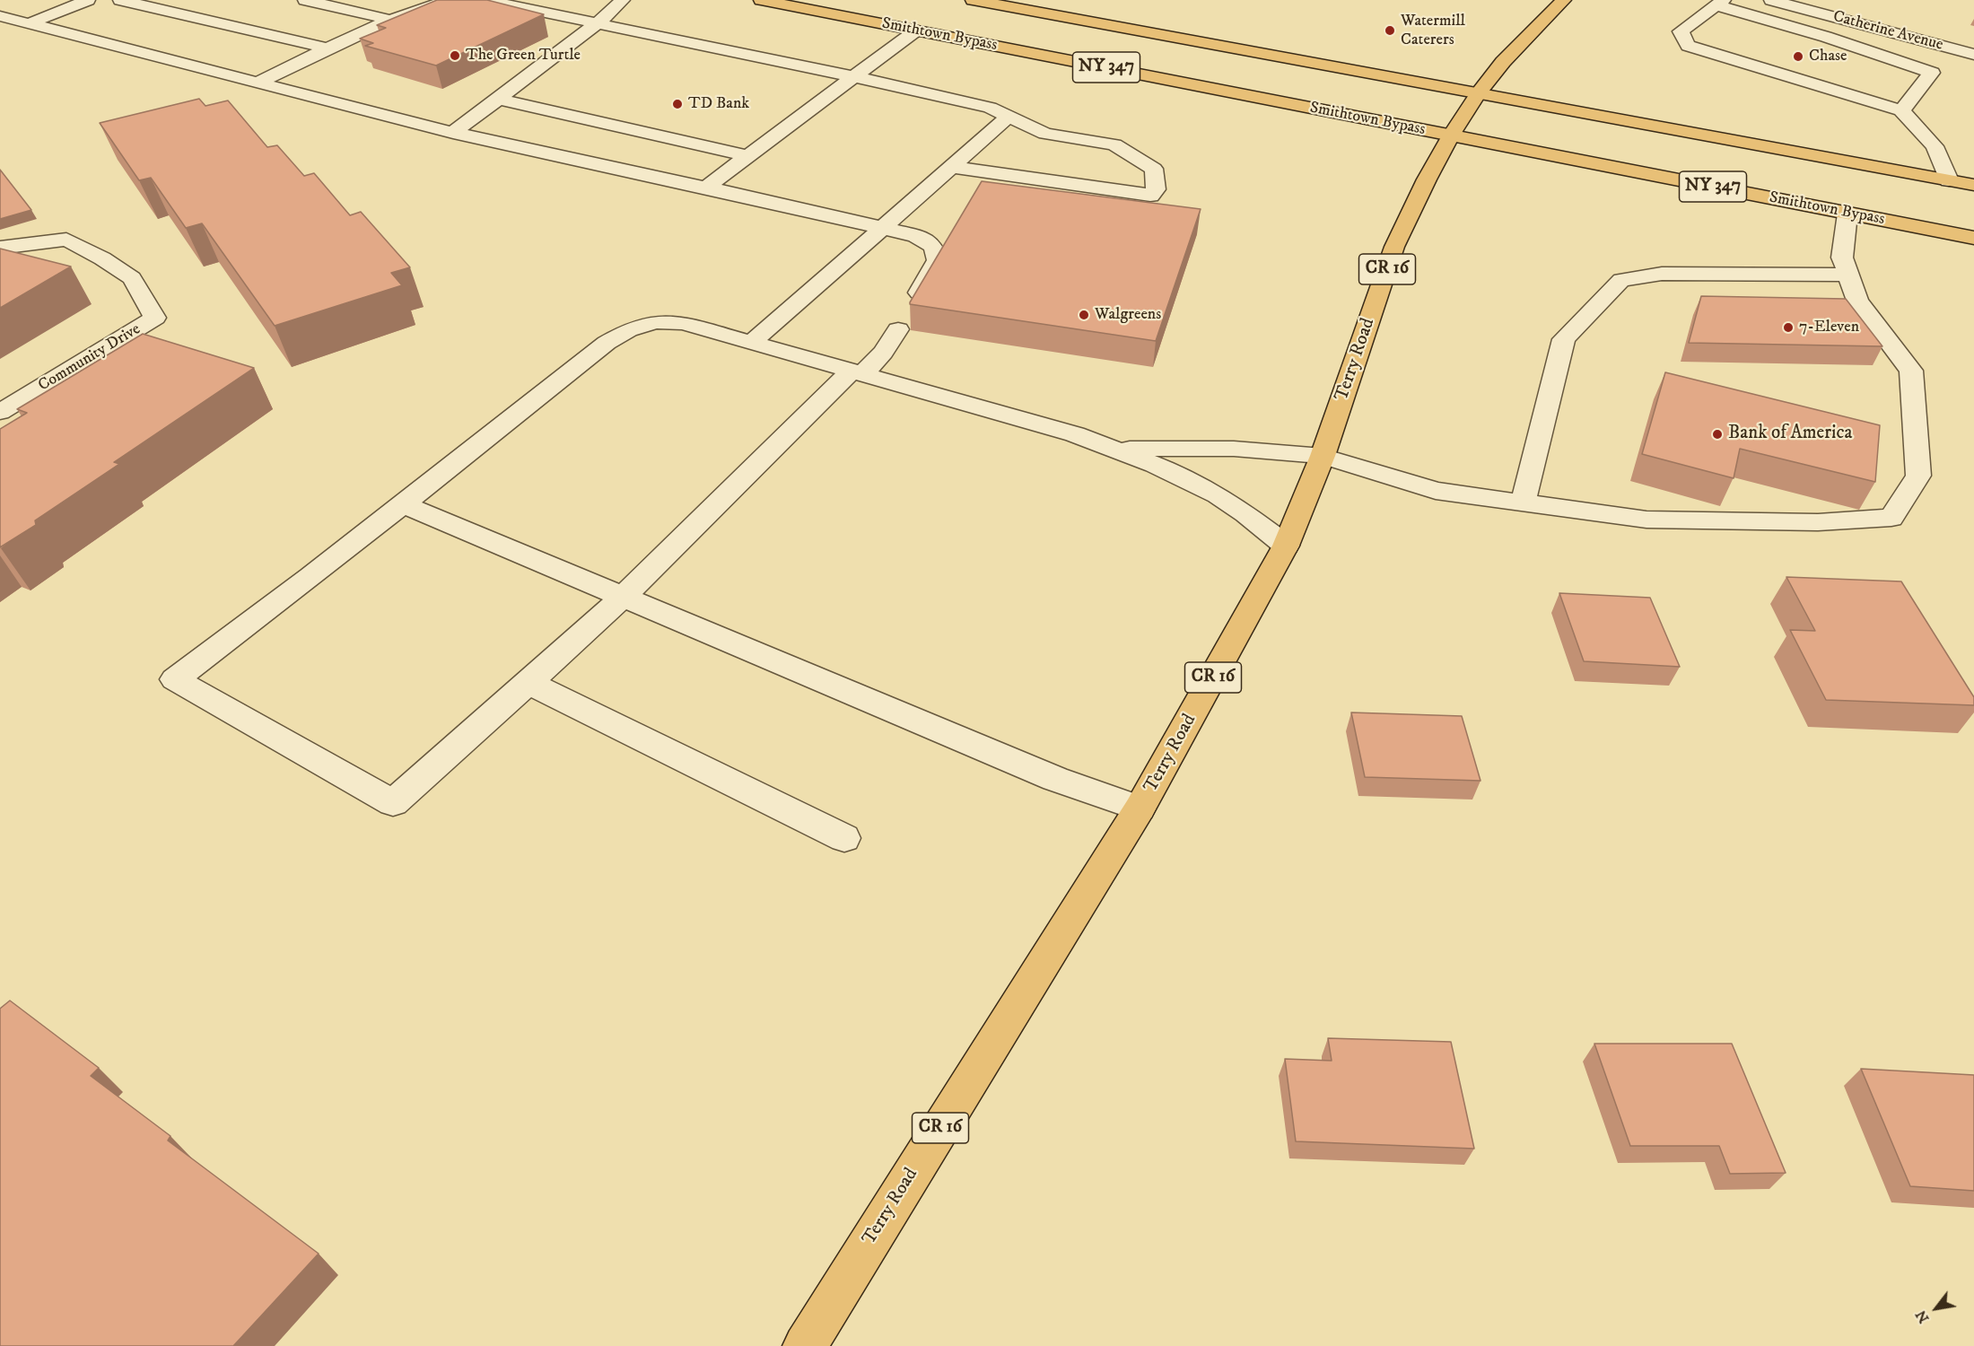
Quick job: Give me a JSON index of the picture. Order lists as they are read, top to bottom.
{
  "streets": {
    "main road": [
      "Smithtown Bypass",
      "NY 347",
      "CR 16",
      "Terry Road"
    ],
    "street": ["Catherine Avenue", "Community Drive"]
  },
  "crossings": [
    ["Smithtown Bypass", "Terry Road"],
    ["NY 347", "Terry Road"]
  ],
  "places": [
    "Watermill Caterers",
    "The Green Turtle",
    "Chase",
    "TD Bank",
    "Walgreens",
    "7-Eleven",
    "Bank of America"
  ],
  "north": "bottom left"
}
